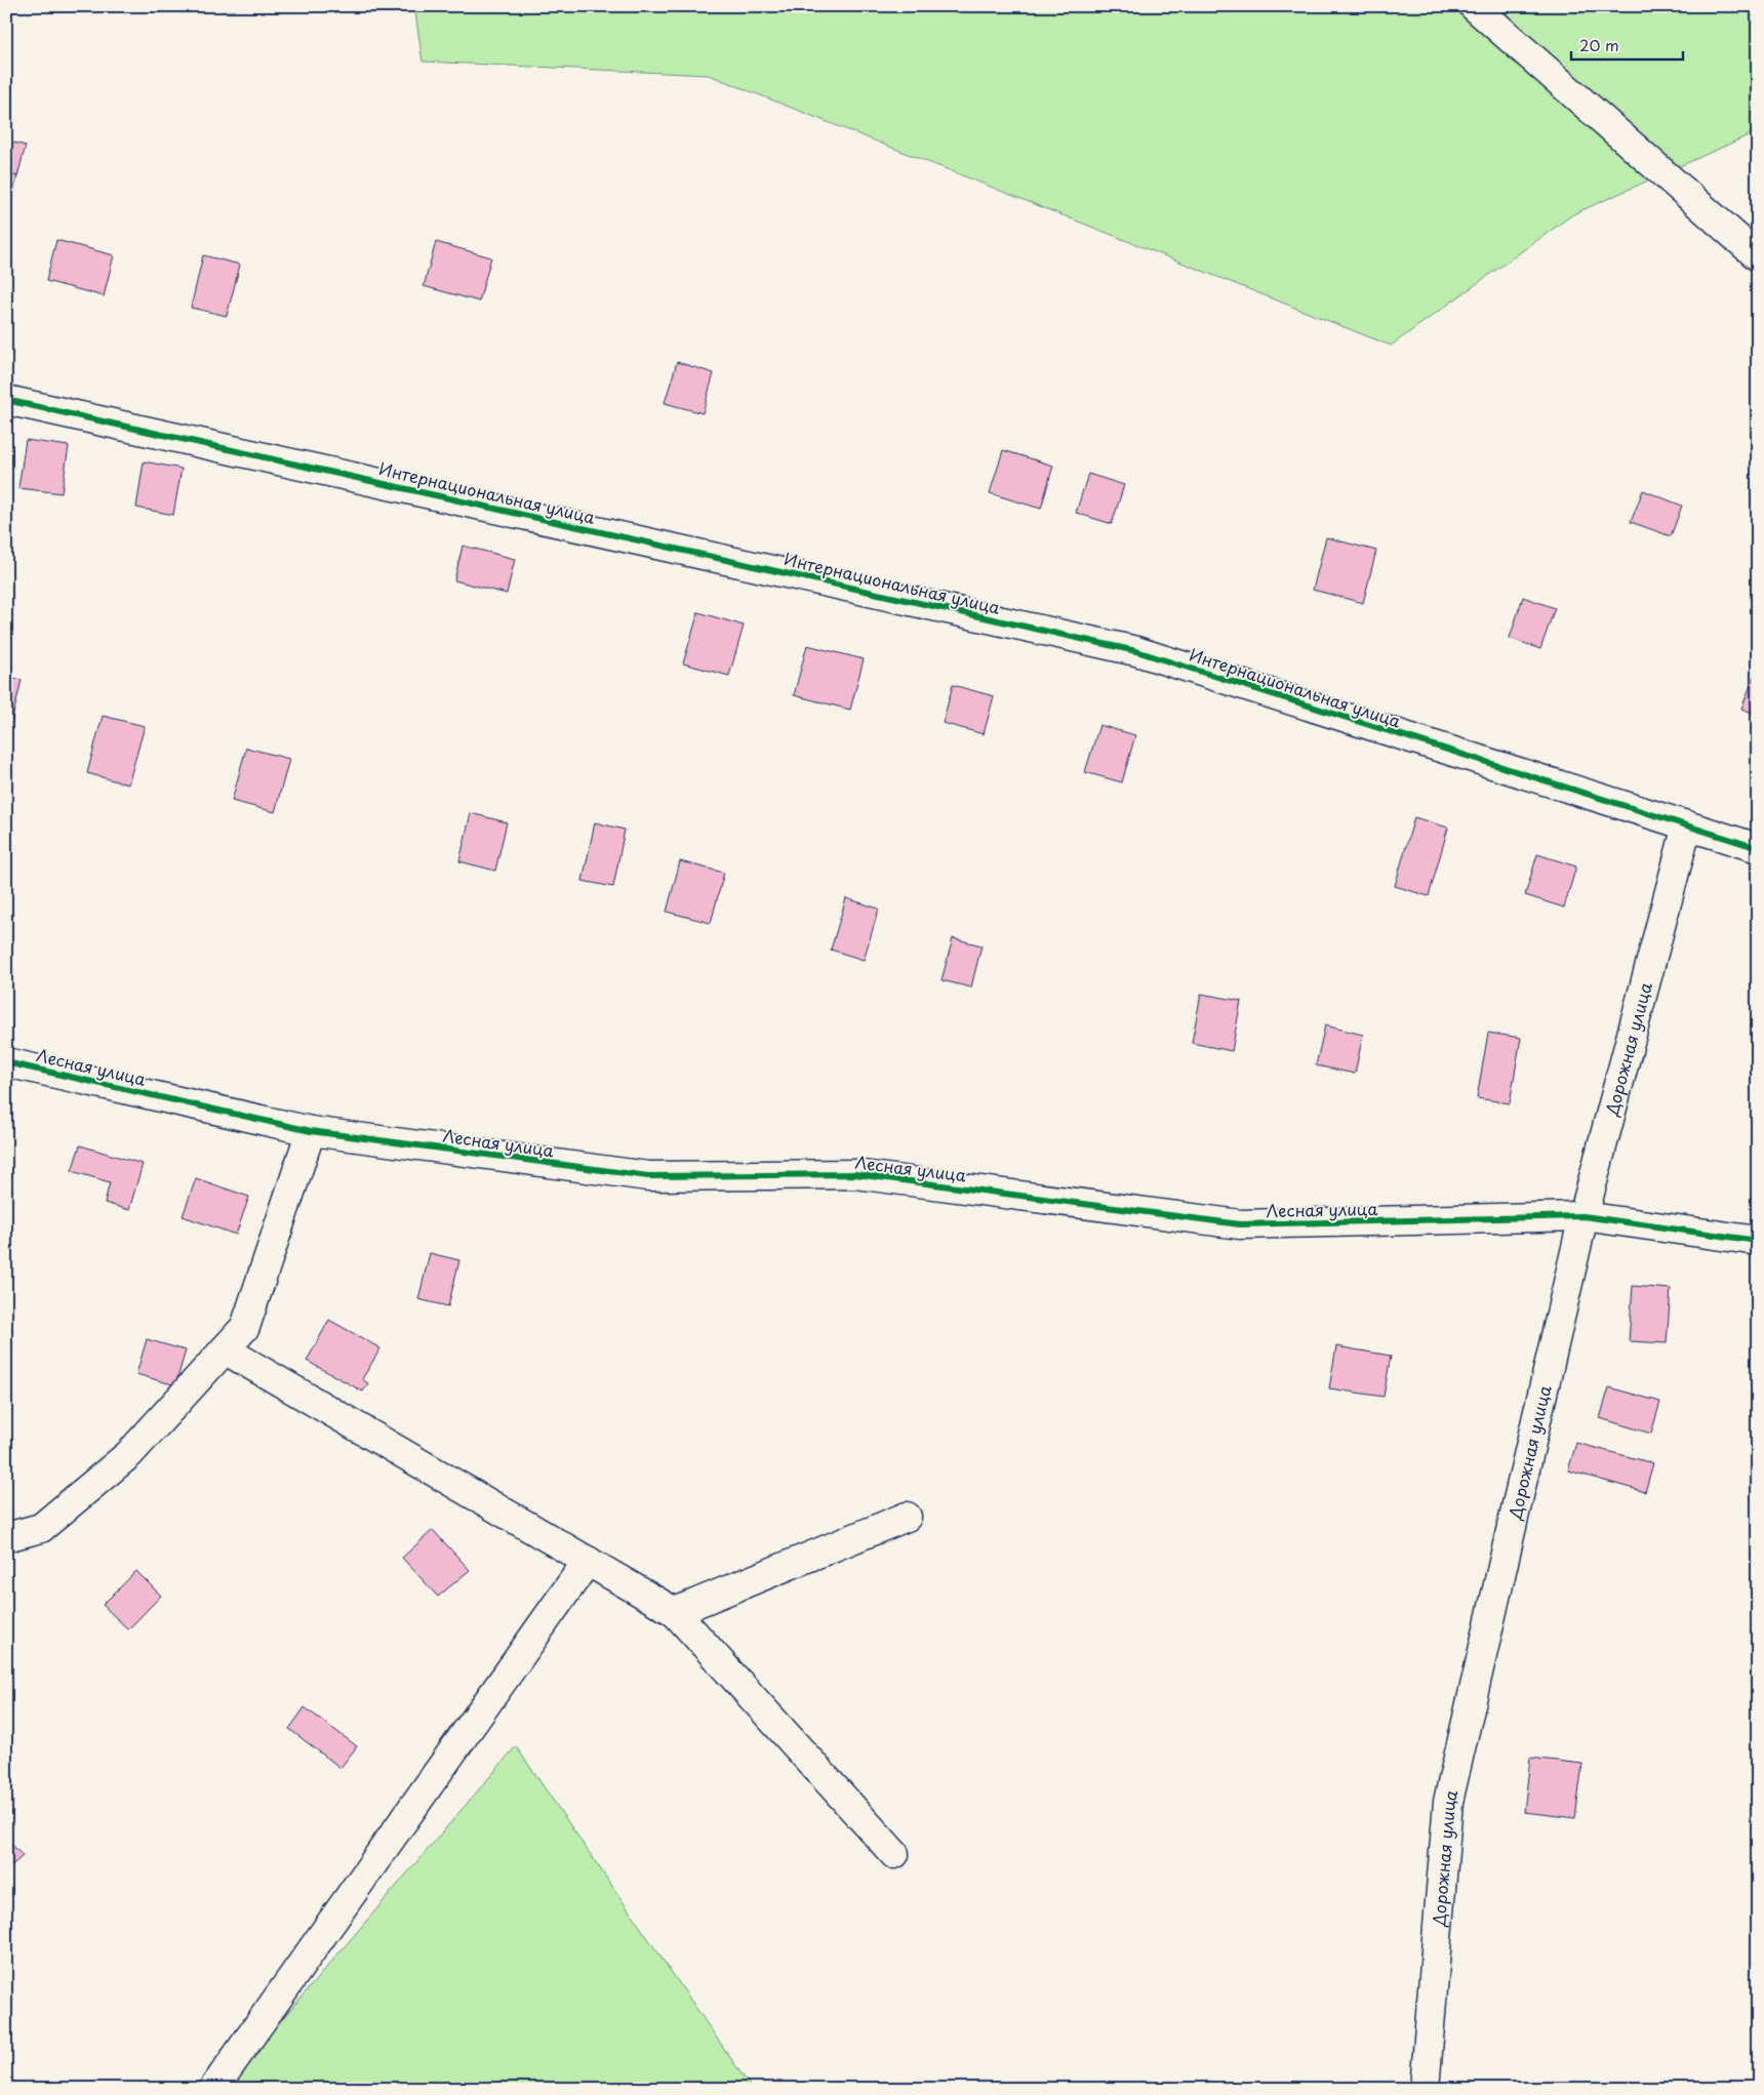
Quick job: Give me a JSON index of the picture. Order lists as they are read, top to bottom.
{
  "streets": {
    "street": ["Интернациональная улица", "Дорожная улица", "Лесная улица"]
  },
  "crossings": [
    ["Интернациональная улица", "Дорожная улица"],
    ["Дорожная улица", "Лесная улица"]
  ],
  "scale_bar": "20 m"
}
